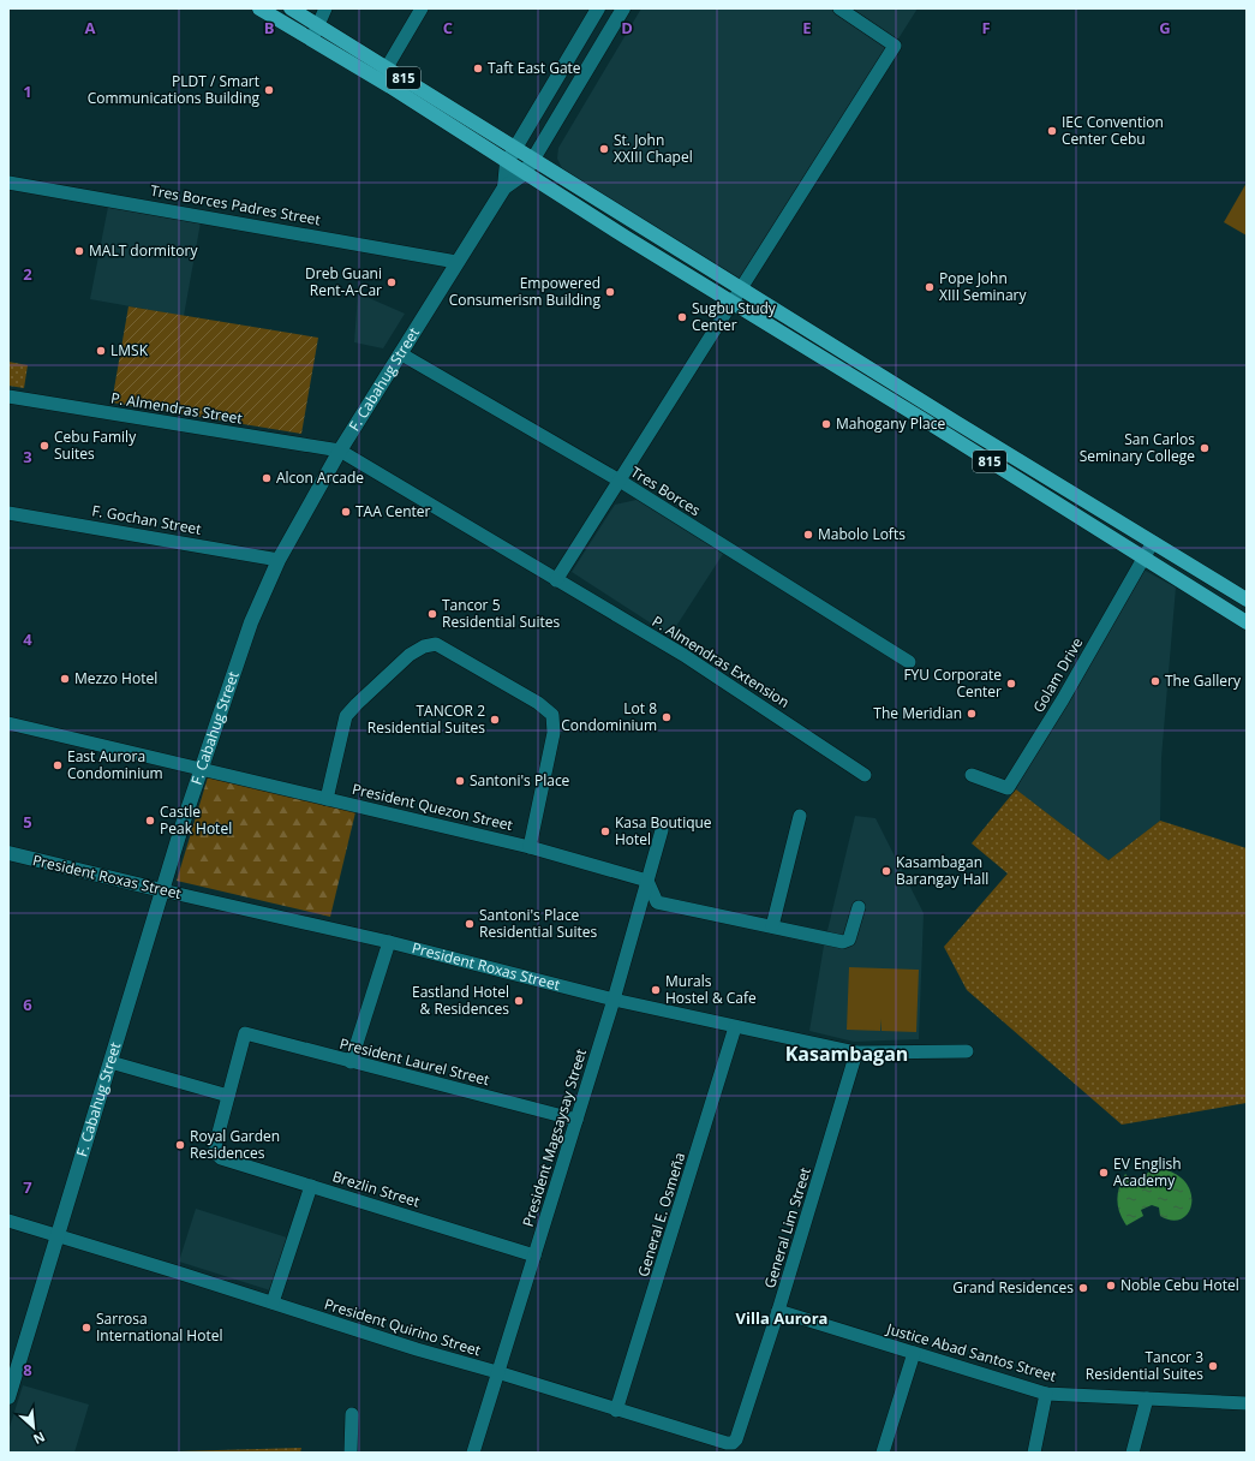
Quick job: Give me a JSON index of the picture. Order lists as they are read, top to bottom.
{
  "streets": {
    "main road": ["815", "F. Cabahug Street", "President Roxas Street"],
    "street": [
      "Tres Borces Padres Street",
      "P. Almendras Street",
      "Tres Borces",
      "F. Gochan Street",
      "P. Almendras Extension",
      "Golam Drive",
      "President Quezon Street",
      "President Laurel Street",
      "President Magsaysay Street",
      "Brezlin Street",
      "General E. Osmeña",
      "General Lim Street",
      "President Quirino Street",
      "Justice Abad Santos Street"
    ]
  },
  "crossings": [
    ["815", "F. Cabahug Street"],
    ["815", "Golam Drive"],
    ["Tres Borces Padres Street", "F. Cabahug Street"],
    ["F. Cabahug Street", "P. Almendras Street"],
    ["F. Cabahug Street", "Tres Borces"],
    ["F. Cabahug Street", "F. Gochan Street"],
    ["F. Cabahug Street", "P. Almendras Extension"],
    ["F. Cabahug Street", "President Quezon Street"],
    ["F. Cabahug Street", "President Roxas Street"],
    ["F. Cabahug Street", "President Quirino Street"],
    ["P. Almendras Street", "P. Almendras Extension"],
    ["President Quezon Street", "President Magsaysay Street"],
    ["President Roxas Street", "President Magsaysay Street"],
    ["President Roxas Street", "General E. Osmeña"],
    ["President Roxas Street", "General Lim Street"],
    ["President Laurel Street", "President Magsaysay Street"],
    ["President Laurel Street", "Brezlin Street"],
    ["President Magsaysay Street", "Brezlin Street"],
    ["President Magsaysay Street", "President Quirino Street"],
    ["General E. Osmeña", "President Quirino Street"],
    ["General Lim Street", "President Quirino Street"],
    ["General Lim Street", "Justice Abad Santos Street"]
  ],
  "districts": ["Kasambagan", "Villa Aurora"],
  "places": [
    "Taft East Gate",
    "PLDT / Smart Communications Building",
    "IEC Convention Center Cebu",
    "St. John XXIII Chapel",
    "MALT dormitory",
    "Dreb Guani Rent-A-Car",
    "Pope John XIII Seminary",
    "Empowered Consumerism Building",
    "Sugbu Study Center",
    "LMSK",
    "Mahogany Place",
    "Cebu Family Suites",
    "San Carlos Seminary College",
    "Alcon Arcade",
    "TAA Center",
    "Mabolo Lofts",
    "Tancor 5 Residential Suites",
    "Mezzo Hotel",
    "The Gallery",
    "FYU Corporate Center",
    "The Meridian",
    "Lot 8 Condominium",
    "TANCOR 2 Residential Suites",
    "East Aurora Condominium",
    "Santoni's Place",
    "Castle Peak Hotel",
    "Kasa Boutique Hotel",
    "Kasambagan Barangay Hall",
    "Santoni's Place Residential Suites",
    "Murals Hostel & Cafe",
    "Eastland Hotel & Residences",
    "Royal Garden Residences",
    "EV English Academy",
    "Noble Cebu Hotel",
    "Grand Residences",
    "Sarrosa International Hotel",
    "Tancor 3 Residential Suites"
  ],
  "north": "bottom right",
  "grid": {
    "columns": [
      "A",
      "B",
      "C",
      "D",
      "E",
      "F",
      "G"
    ],
    "rows": [
      "1",
      "2",
      "3",
      "4",
      "5",
      "6",
      "7",
      "8"
    ]
  }
}
